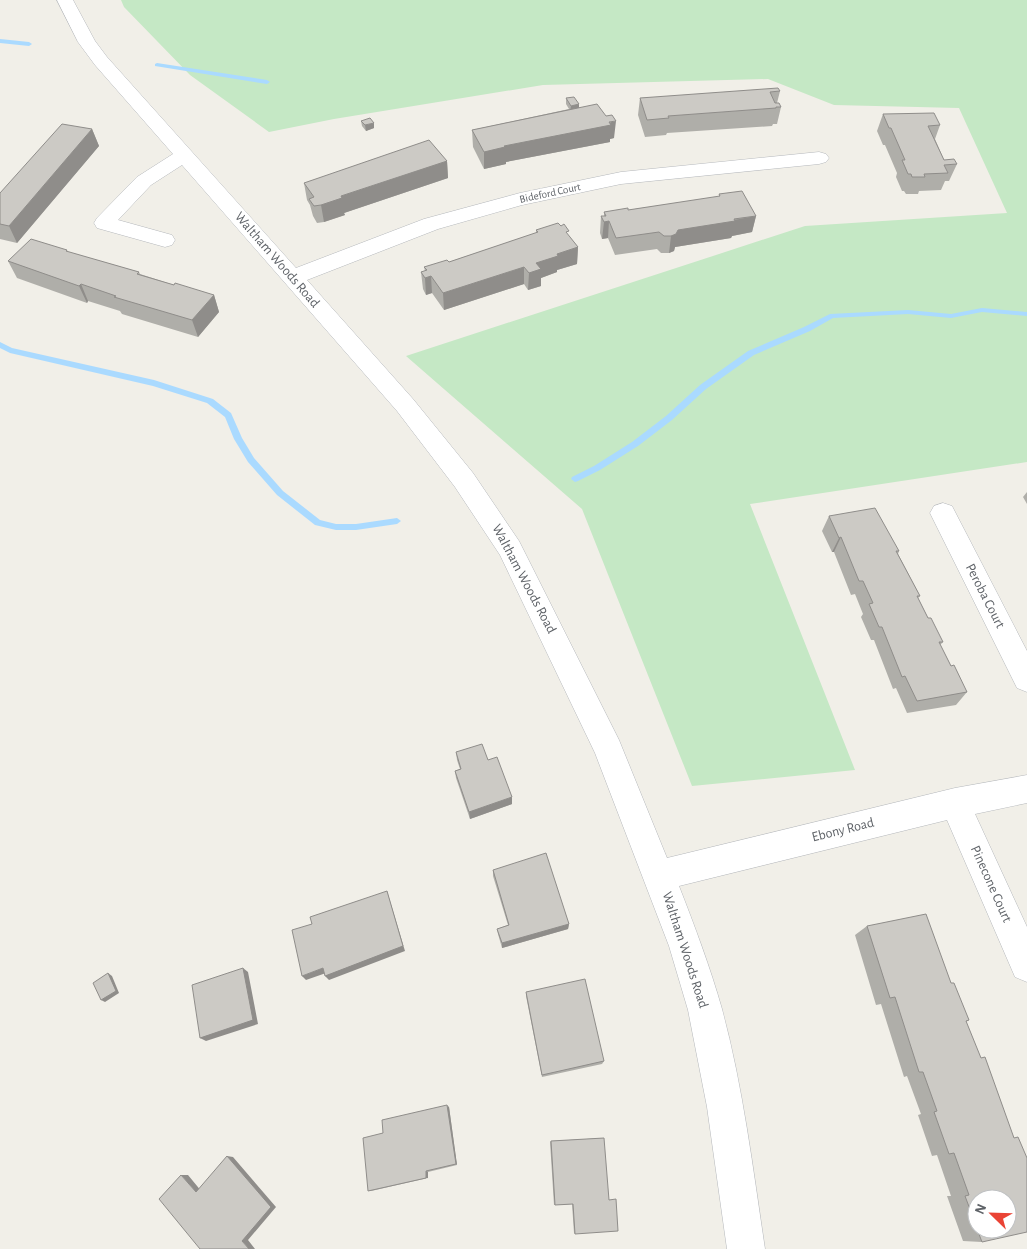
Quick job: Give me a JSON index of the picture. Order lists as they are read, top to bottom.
{
  "streets": {
    "street": [
      "Bideford Court",
      "Waltham Woods Road",
      "Peroba Court",
      "Ebony Road",
      "Pinecone Court"
    ]
  },
  "crossings": [
    ["Bideford Court", "Waltham Woods Road"],
    ["Waltham Woods Road", "Ebony Road"],
    ["Ebony Road", "Pinecone Court"]
  ],
  "north": "top left"
}
